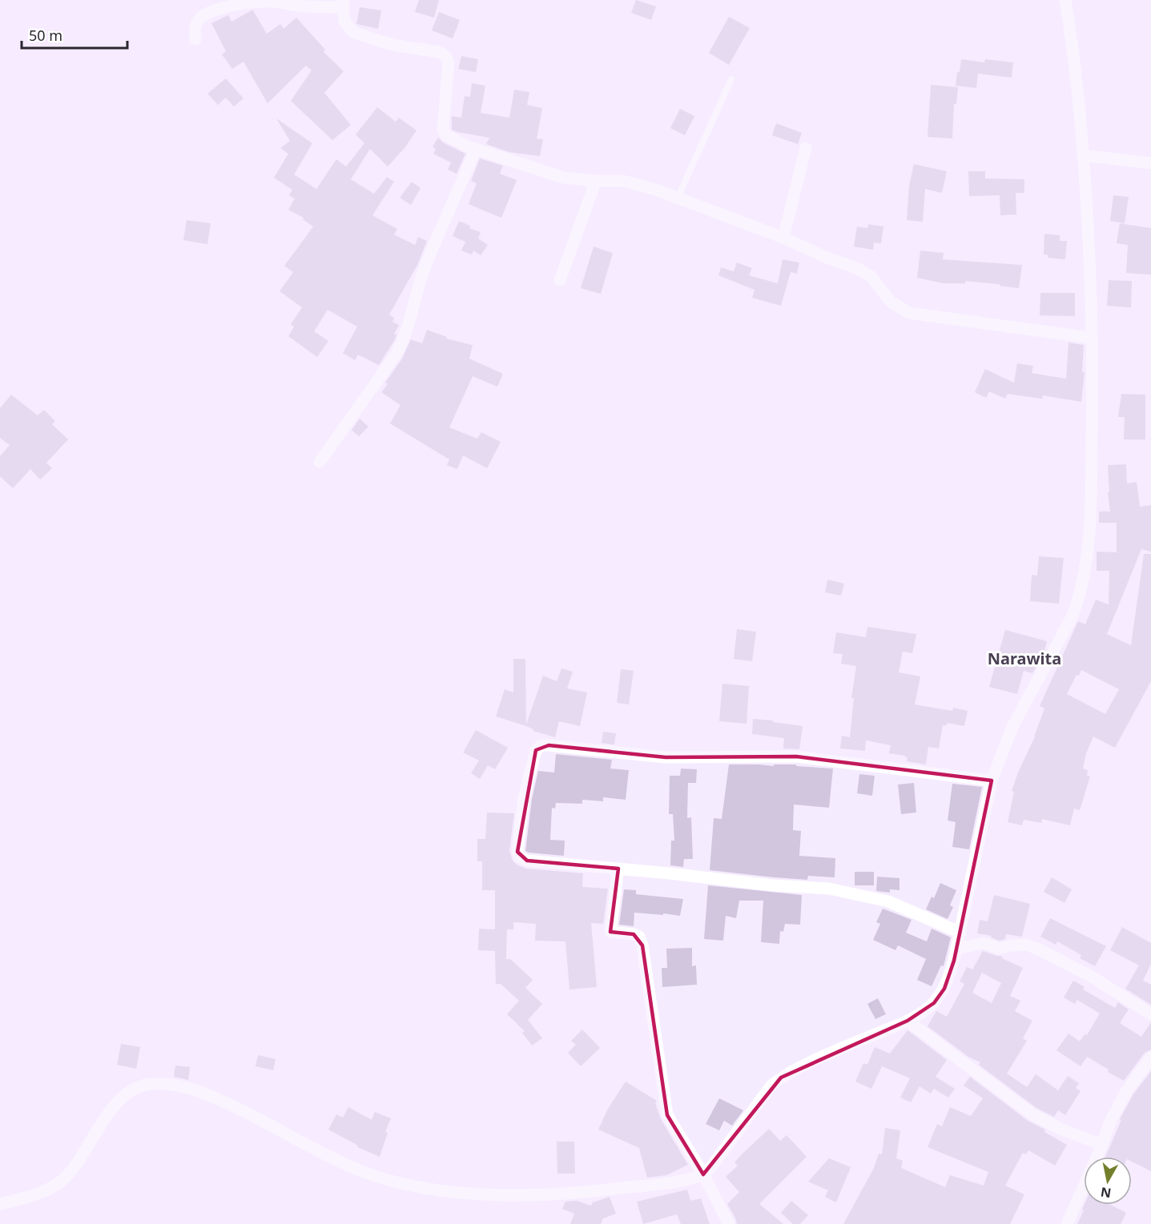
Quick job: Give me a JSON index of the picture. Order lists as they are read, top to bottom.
{
  "districts": ["Narawita"],
  "scale_bar": "50 m",
  "north": "bottom"
}
